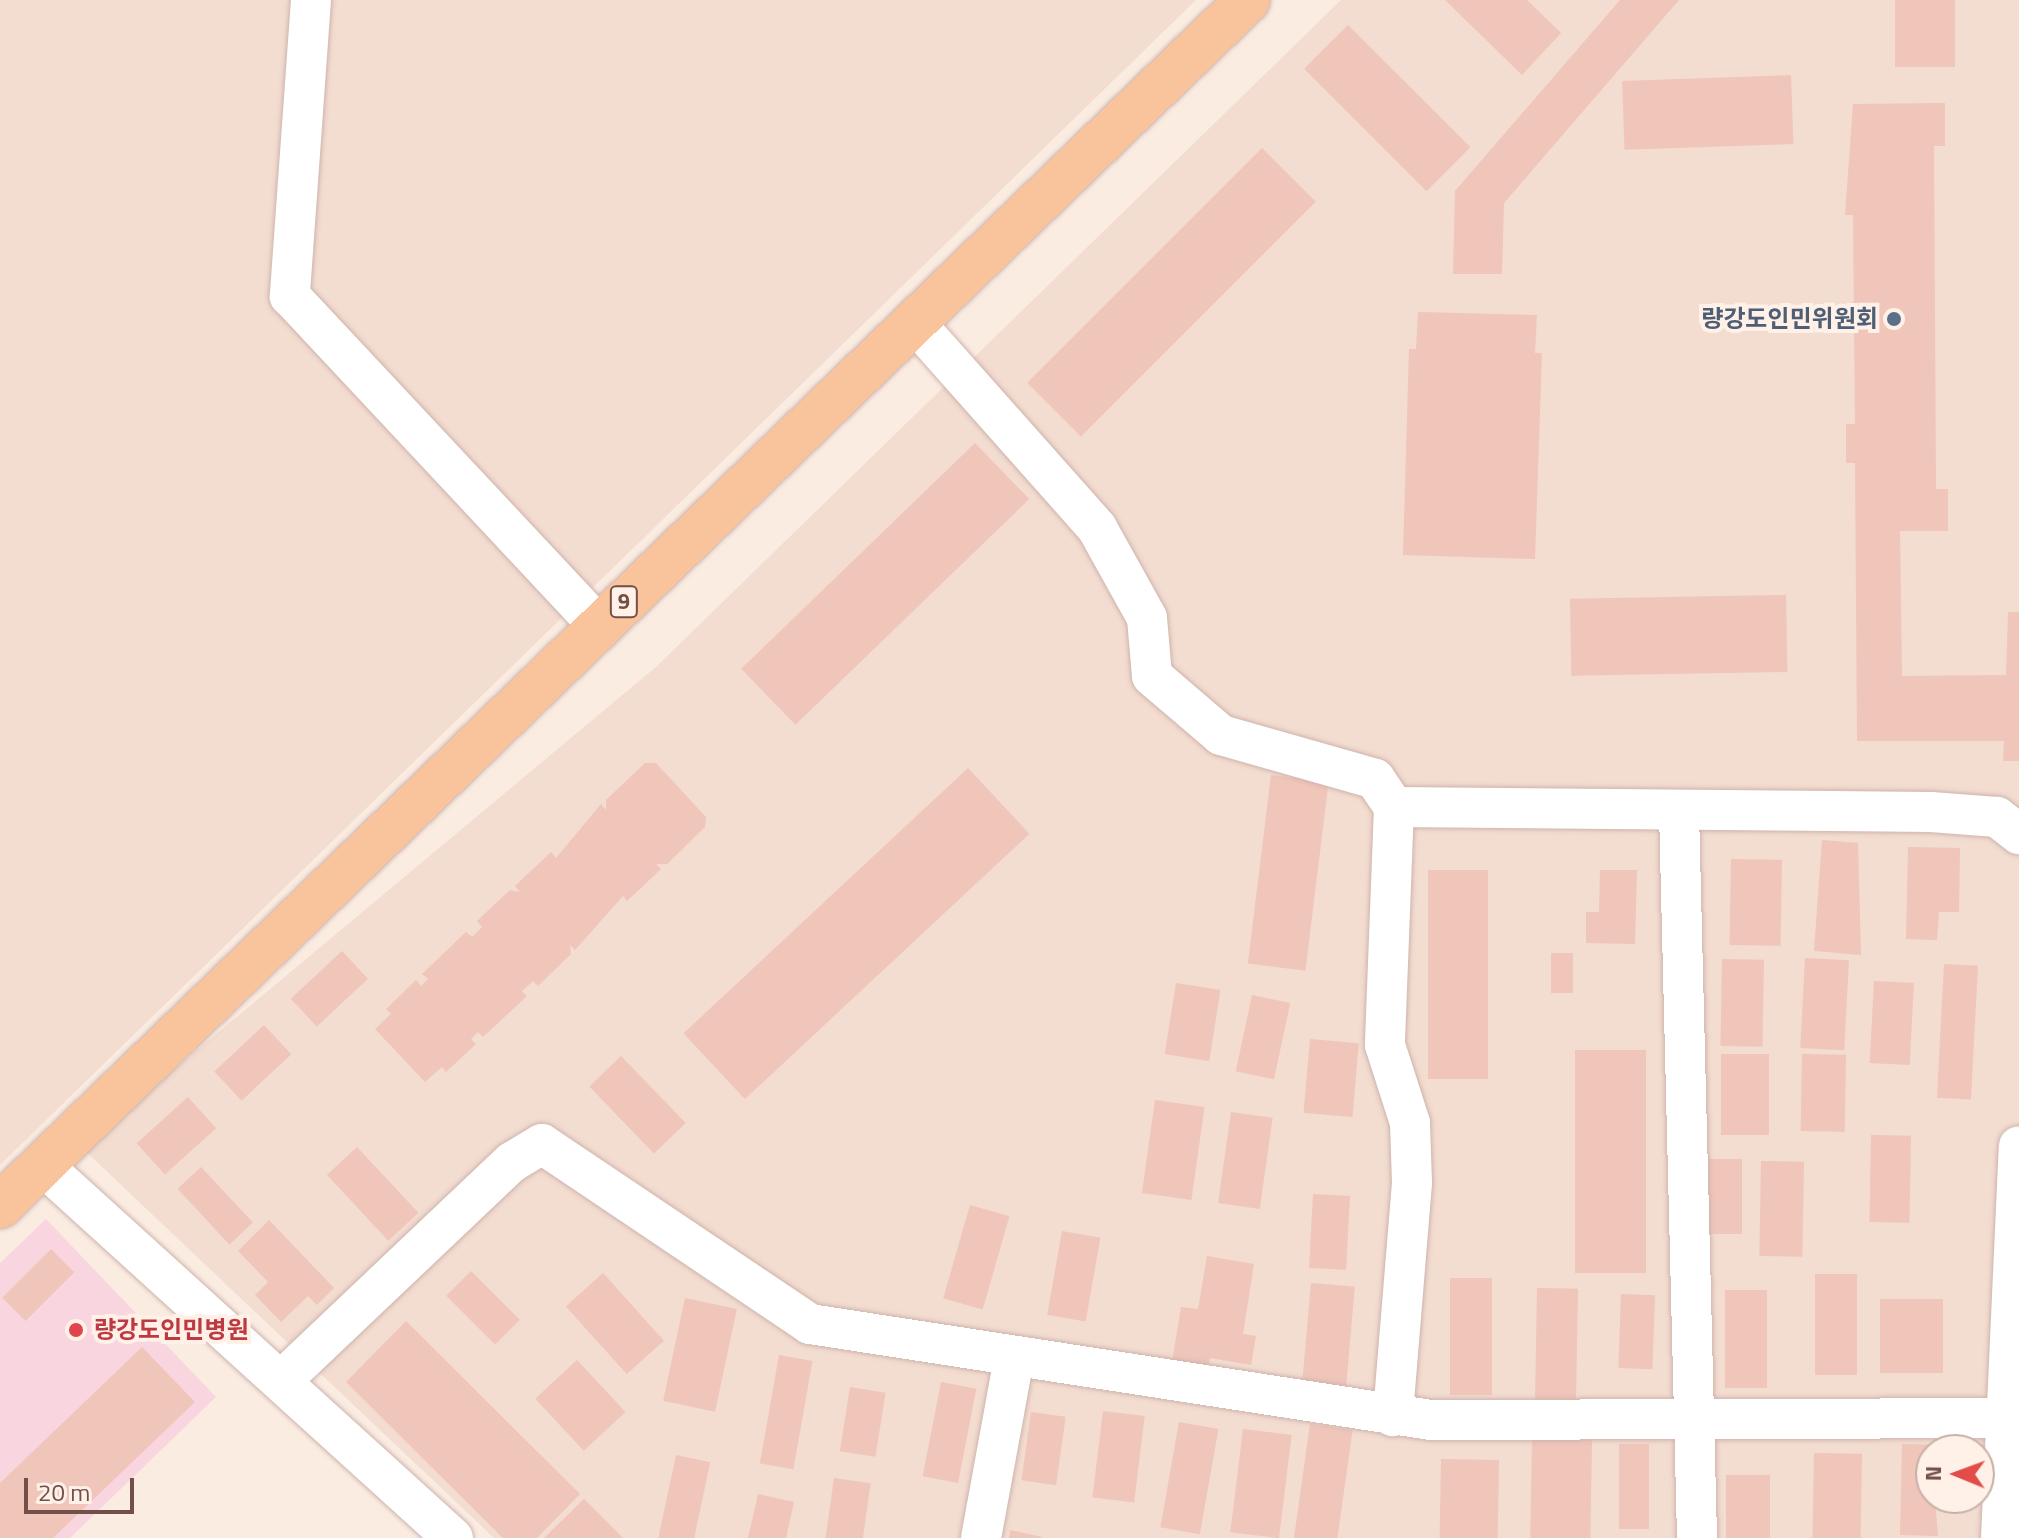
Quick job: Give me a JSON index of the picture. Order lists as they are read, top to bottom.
{
  "streets": {
    "main road": ["9"]
  },
  "places": ["량강도인민위원회", "량강도인민병원"],
  "scale_bar": "20 m",
  "north": "left"
}
